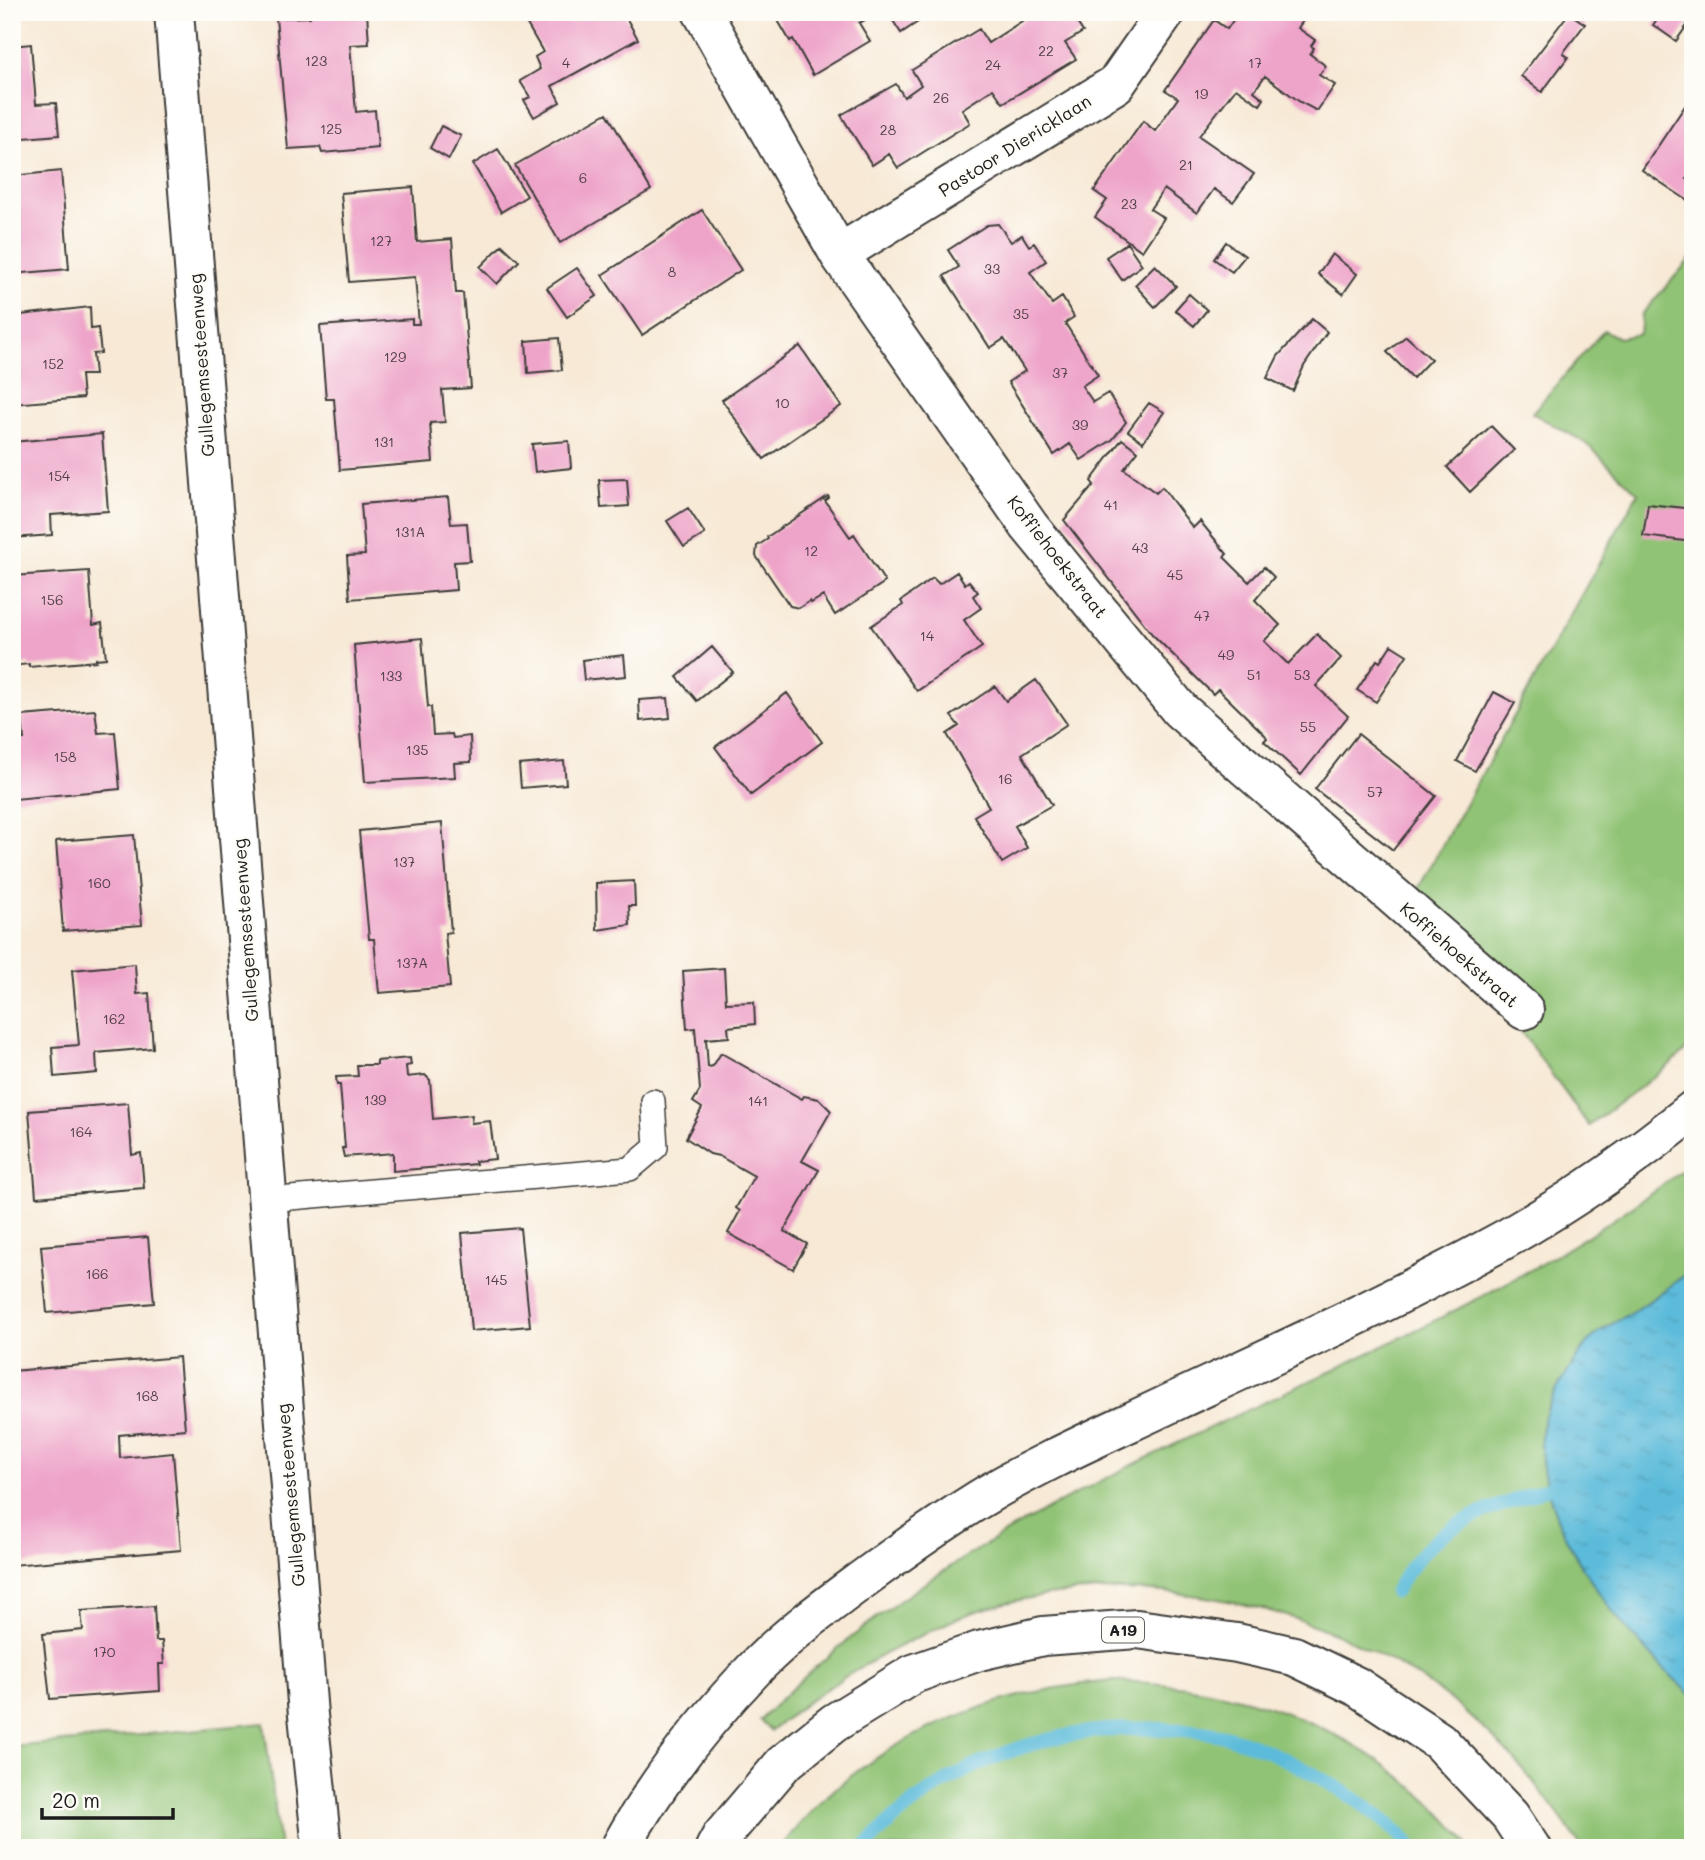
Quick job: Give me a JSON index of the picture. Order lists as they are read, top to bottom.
{
  "streets": {
    "main road": [
      "Pastoor Diericklaan",
      "Gullegemsesteenweg",
      "Koffiehoekstraat",
      "A19"
    ]
  },
  "crossings": [
    ["Pastoor Diericklaan", "Koffiehoekstraat"]
  ],
  "house_numbers": [
    "22",
    "123",
    "4",
    "17",
    "24",
    "19",
    "26",
    "125",
    "28",
    "21",
    "6",
    "23",
    "127",
    "33",
    "8",
    "35",
    "129",
    "152",
    "37",
    "10",
    "39",
    "131",
    "154",
    "41",
    "131A",
    "43",
    "12",
    "45",
    "156",
    "47",
    "14",
    "49",
    "51",
    "53",
    "133",
    "55",
    "135",
    "158",
    "16",
    "57",
    "137",
    "160",
    "137A",
    "162",
    "139",
    "141",
    "164",
    "166",
    "145",
    "168",
    "170"
  ],
  "scale_bar": "20 m"
}
